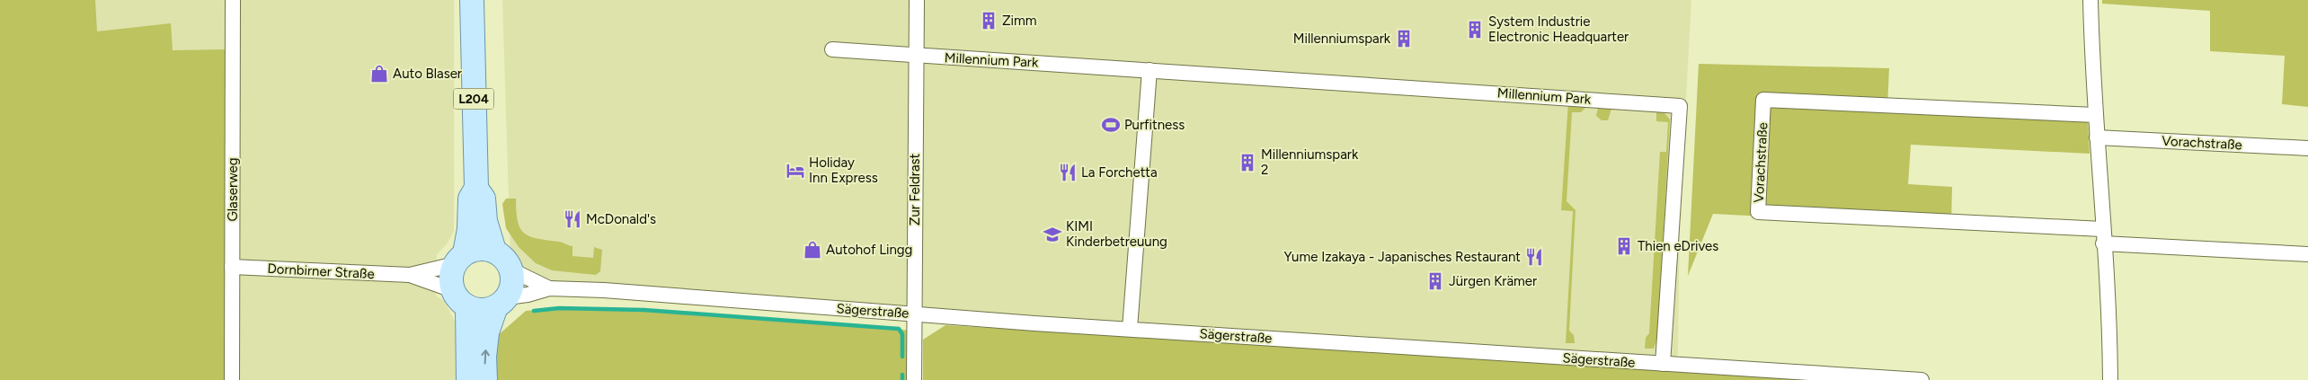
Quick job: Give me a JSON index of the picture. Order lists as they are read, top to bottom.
{
  "streets": {
    "main road": ["L204", "Dornbirner Straße"],
    "street": [
      "Millennium Park",
      "Vorachstraße",
      "Glaserweg",
      "Zur Feldrast",
      "Sägerstraße"
    ]
  },
  "crossings": [
    ["Millennium Park", "Zur Feldrast"],
    ["Millennium Park", "Sägerstraße"],
    ["L204", "Dornbirner Straße"],
    ["L204", "Sägerstraße"],
    ["Glaserweg", "Dornbirner Straße"],
    ["Zur Feldrast", "Sägerstraße"],
    ["Dornbirner Straße", "Sägerstraße"]
  ],
  "places": {
    "building": [
      "Zimm",
      "System Industrie Electronic Headquarter",
      "Millenniumspark",
      "Millenniumspark 2",
      "Thien eDrives",
      "Jürgen Krämer"
    ],
    "shop": ["Auto Blaser", "Autohof Lingg"],
    "sports": ["Purfitness"],
    "hotel": ["Holiday Inn Express"],
    "restaurant": ["La Forchetta", "McDonald's", "Yume Izakaya - Japanisches Restaurant"],
    "school or university": ["KIMI Kinderbetreuung"]
  }
}
